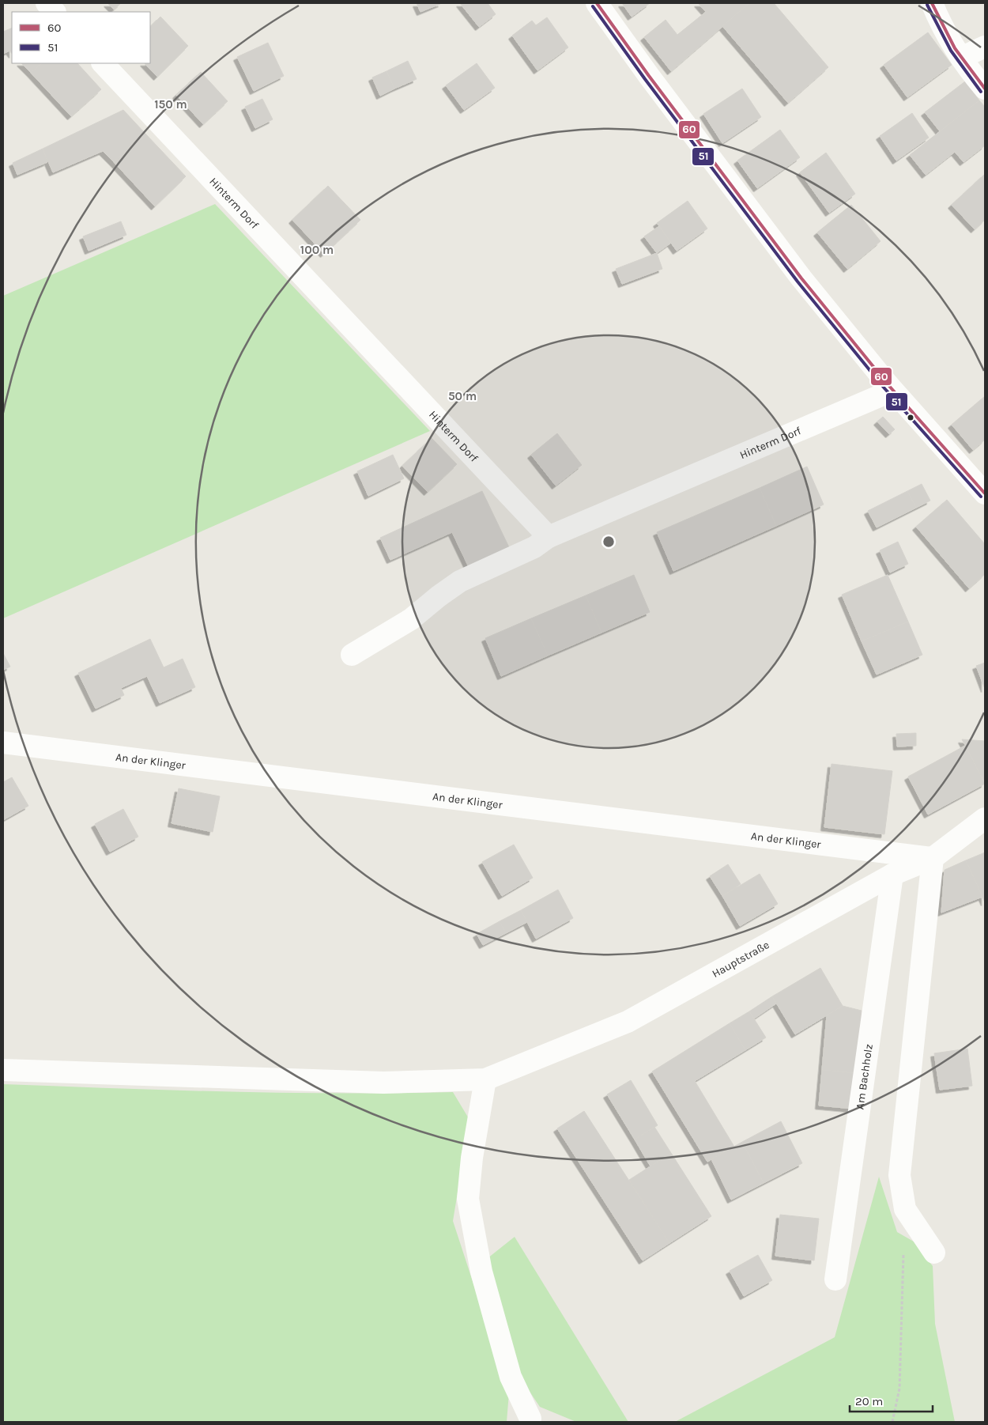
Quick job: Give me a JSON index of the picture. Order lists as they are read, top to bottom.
{
  "streets": {
    "street": [
      "Hinterm Dorf",
      "An der Klinger",
      "Hauptstraße",
      "Am Bachholz"
    ]
  },
  "crossings": [
    ["An der Klinger", "Hauptstraße"],
    ["Hauptstraße", "Am Bachholz"]
  ],
  "lines": ["transit line 60", "transit line 51"],
  "legend": ["60", "51"],
  "scale_bar": "20 m",
  "rings": ["150 m", "100 m", "50 m"]
}
